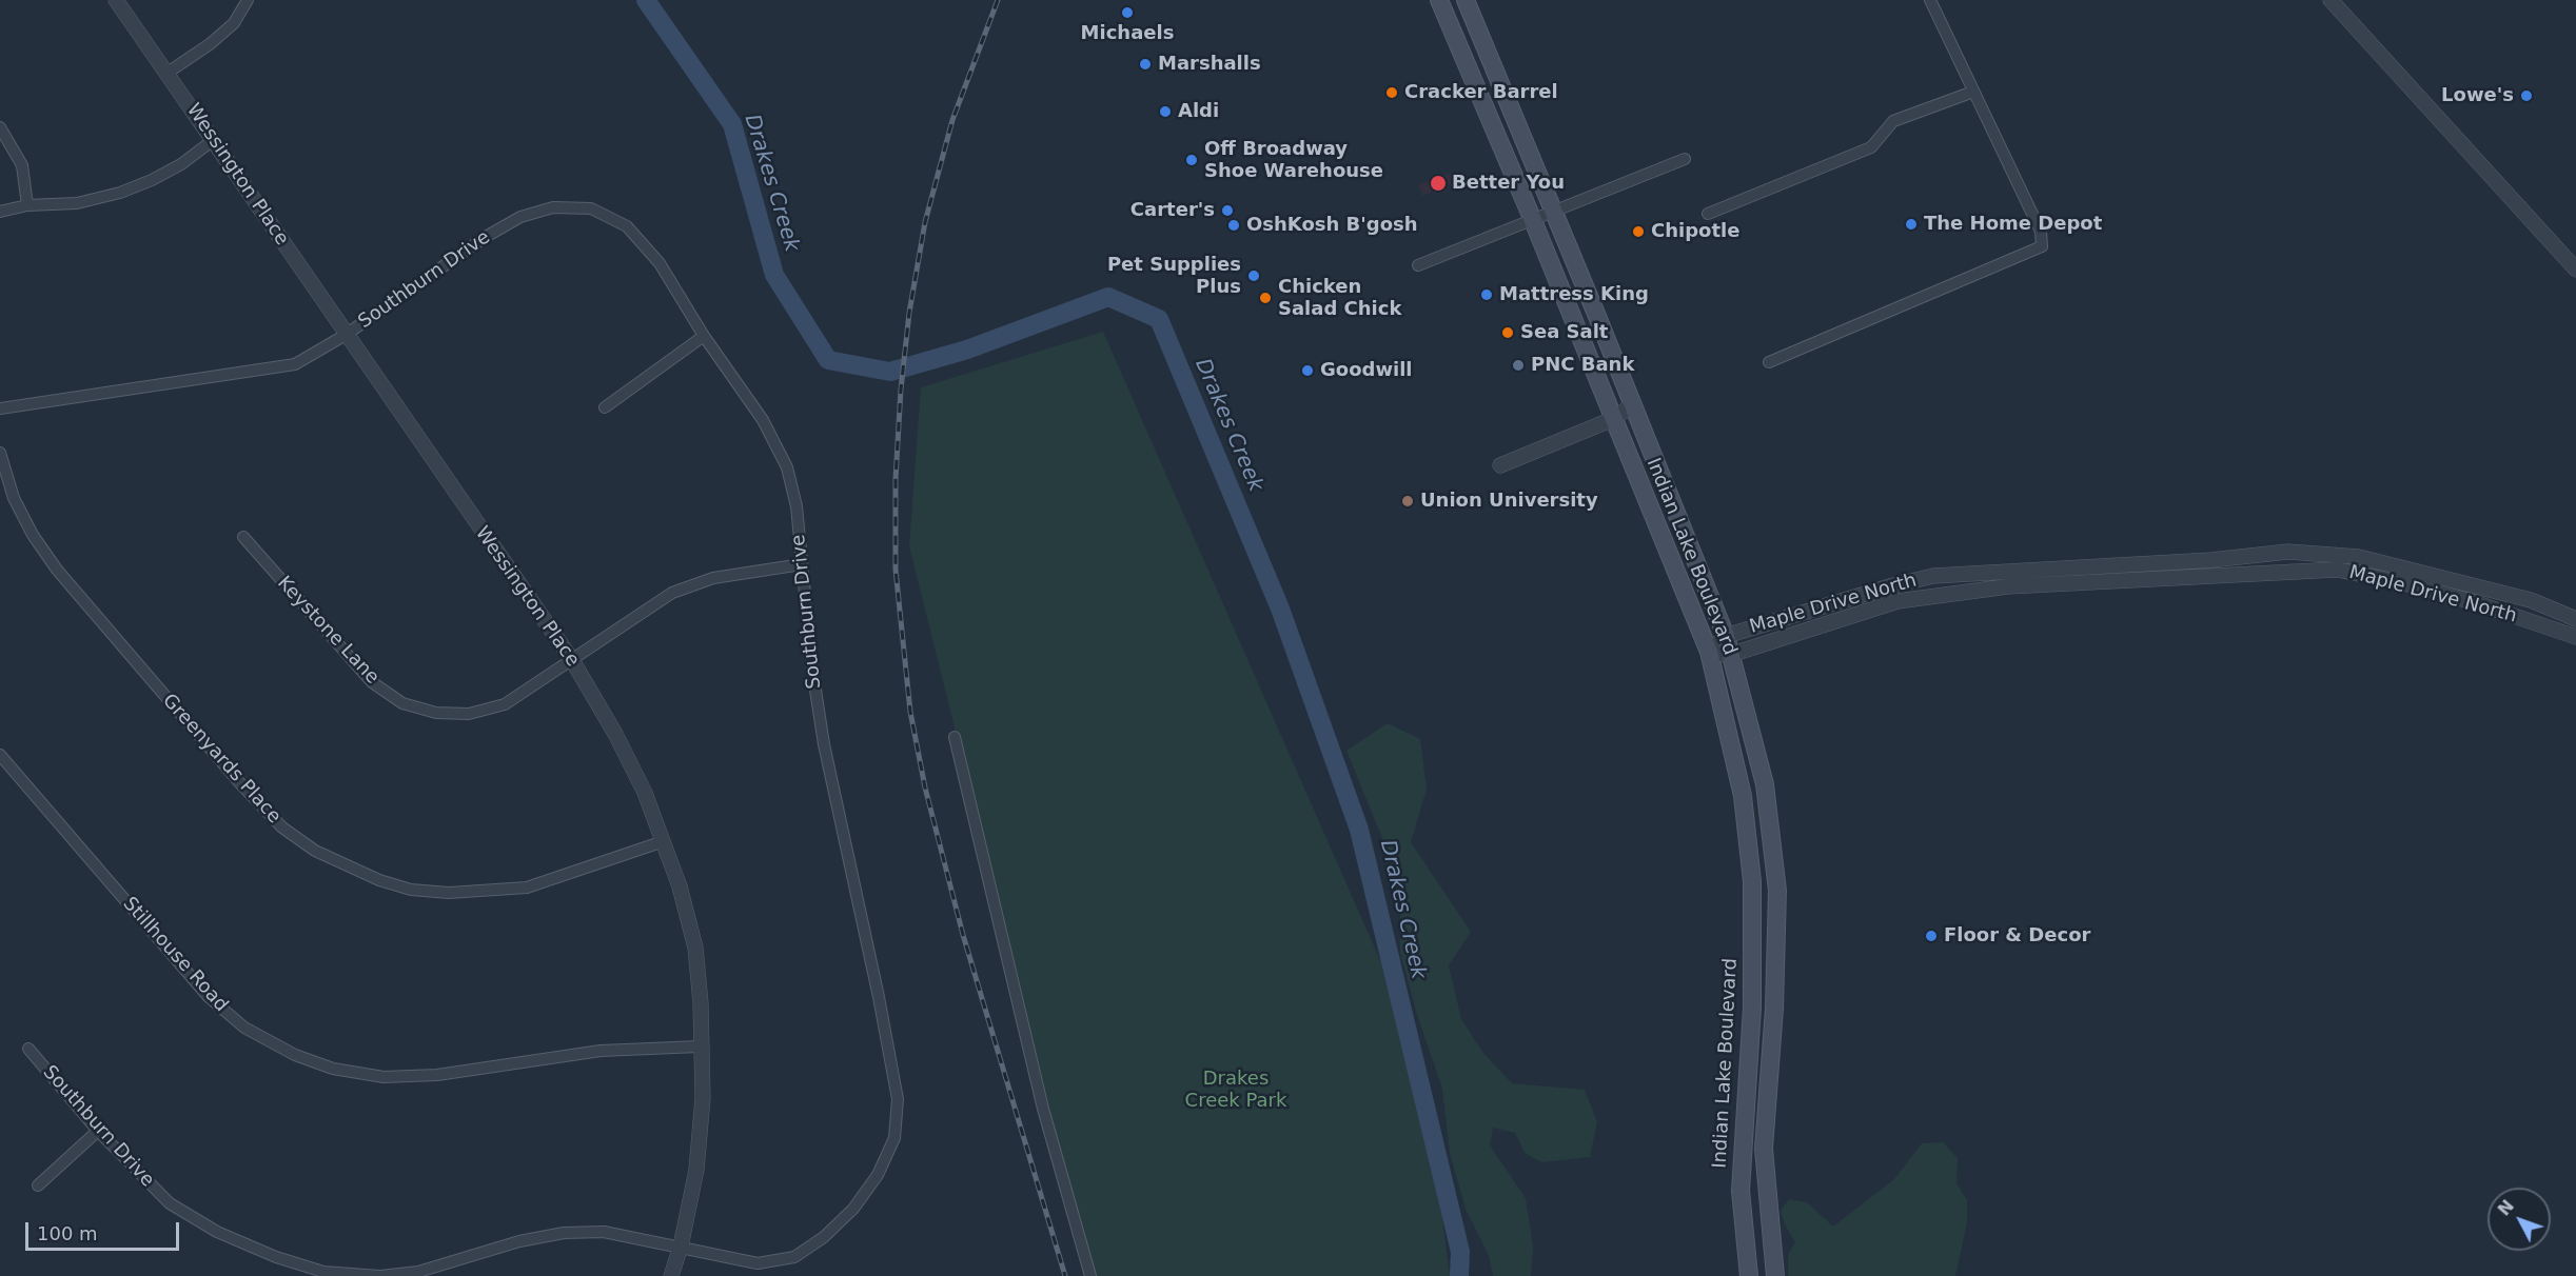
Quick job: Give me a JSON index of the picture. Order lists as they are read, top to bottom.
{
  "streets": {
    "main road": ["Indian Lake Boulevard"],
    "street": [
      "Wessington Place",
      "Southburn Drive",
      "Maple Drive North",
      "Keystone Lane",
      "Greenyards Place",
      "Stillhouse Road"
    ]
  },
  "crossings": [
    ["Wessington Place", "Southburn Drive"],
    ["Wessington Place", "Keystone Lane"],
    ["Wessington Place", "Greenyards Place"],
    ["Wessington Place", "Stillhouse Road"],
    ["Southburn Drive", "Keystone Lane"],
    ["Indian Lake Boulevard", "Maple Drive North"]
  ],
  "water": ["Drakes Creek"],
  "parks": ["Drakes Creek Park"],
  "places": [
    "Michaels",
    "Marshalls",
    "Cracker Barrel",
    "Lowe's",
    "Aldi",
    "Off Broadway Shoe Warehouse",
    "Better You",
    "Carter's",
    "The Home Depot",
    "OshKosh B'gosh",
    "Chipotle",
    "Pet Supplies Plus",
    "Mattress King",
    "Chicken Salad Chick",
    "Sea Salt",
    "PNC Bank",
    "Goodwill",
    "Union University",
    "Floor & Decor"
  ],
  "scale_bar": "100 m",
  "north": "top left"
}
